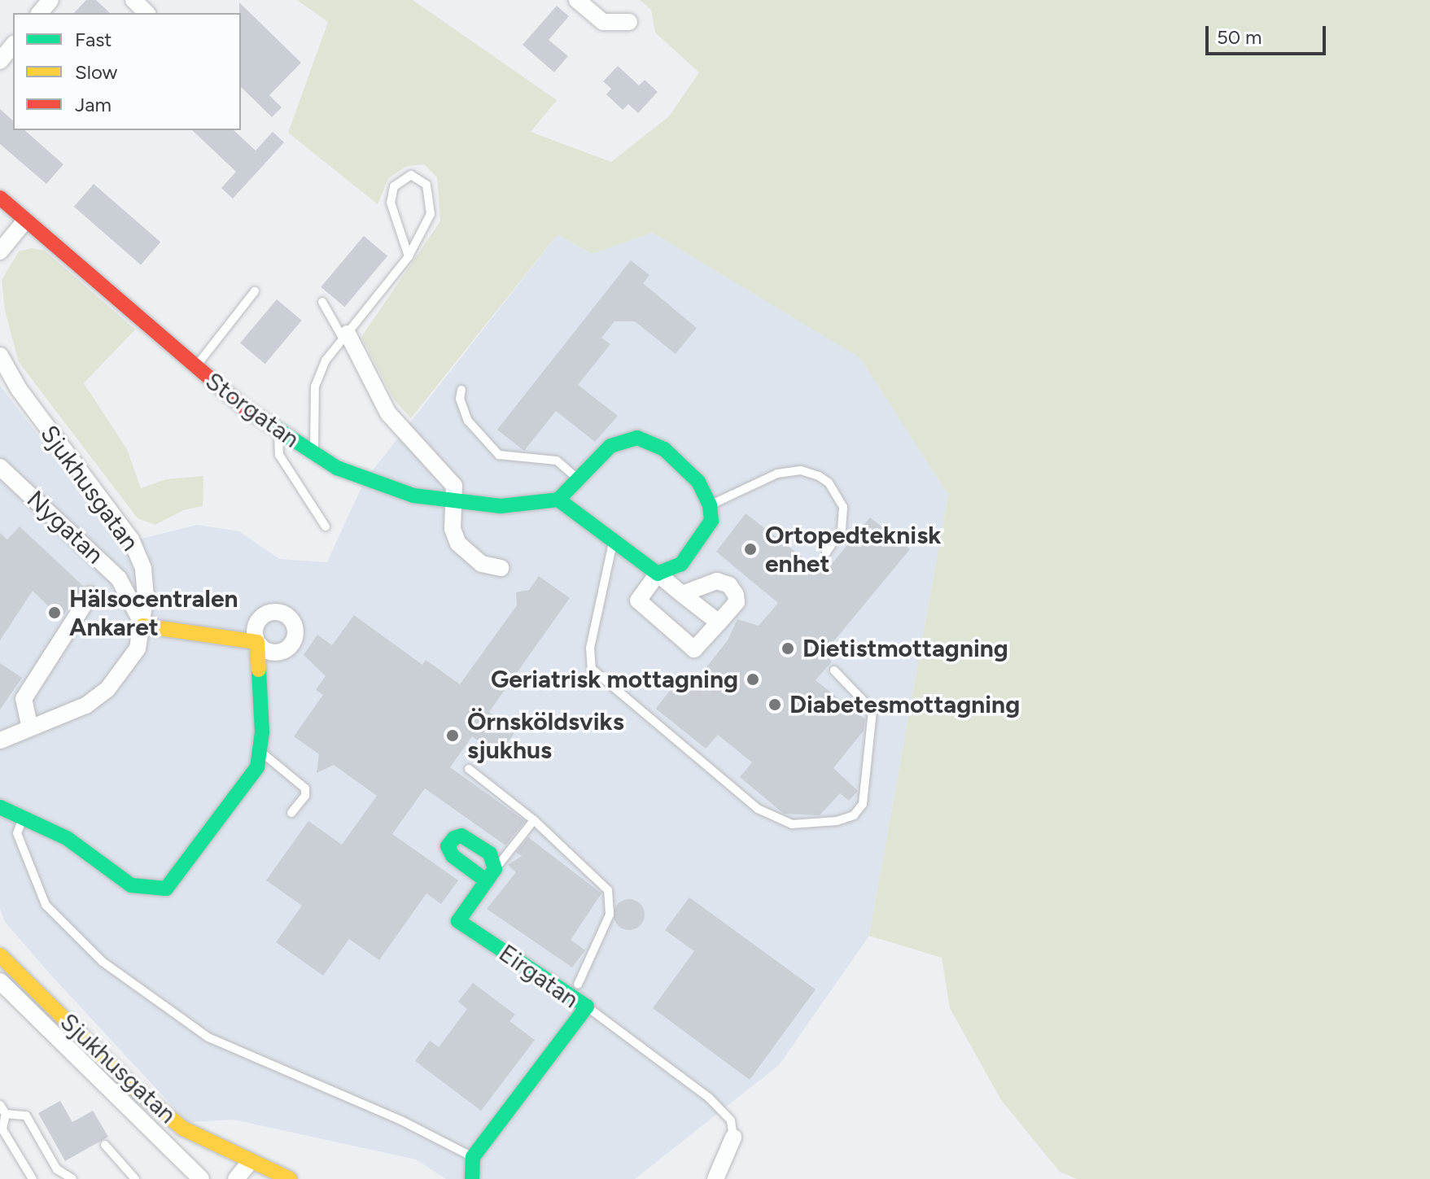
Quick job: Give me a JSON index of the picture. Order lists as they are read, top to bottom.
{
  "streets": {
    "street": [
      "Storgatan",
      "Sjukhusgatan",
      "Nygatan",
      "Eirgatan"
    ]
  },
  "crossings": [
    ["Sjukhusgatan", "Nygatan"]
  ],
  "places": [
    "Ortopedteknisk enhet",
    "Hälsocentralen Ankaret",
    "Dietistmottagning",
    "Geriatrisk mottagning",
    "Diabetesmottagning",
    "Örnsköldsviks sjukhus"
  ],
  "legend": ["Fast", "Slow", "Jam"],
  "scale_bar": "50 m"
}
